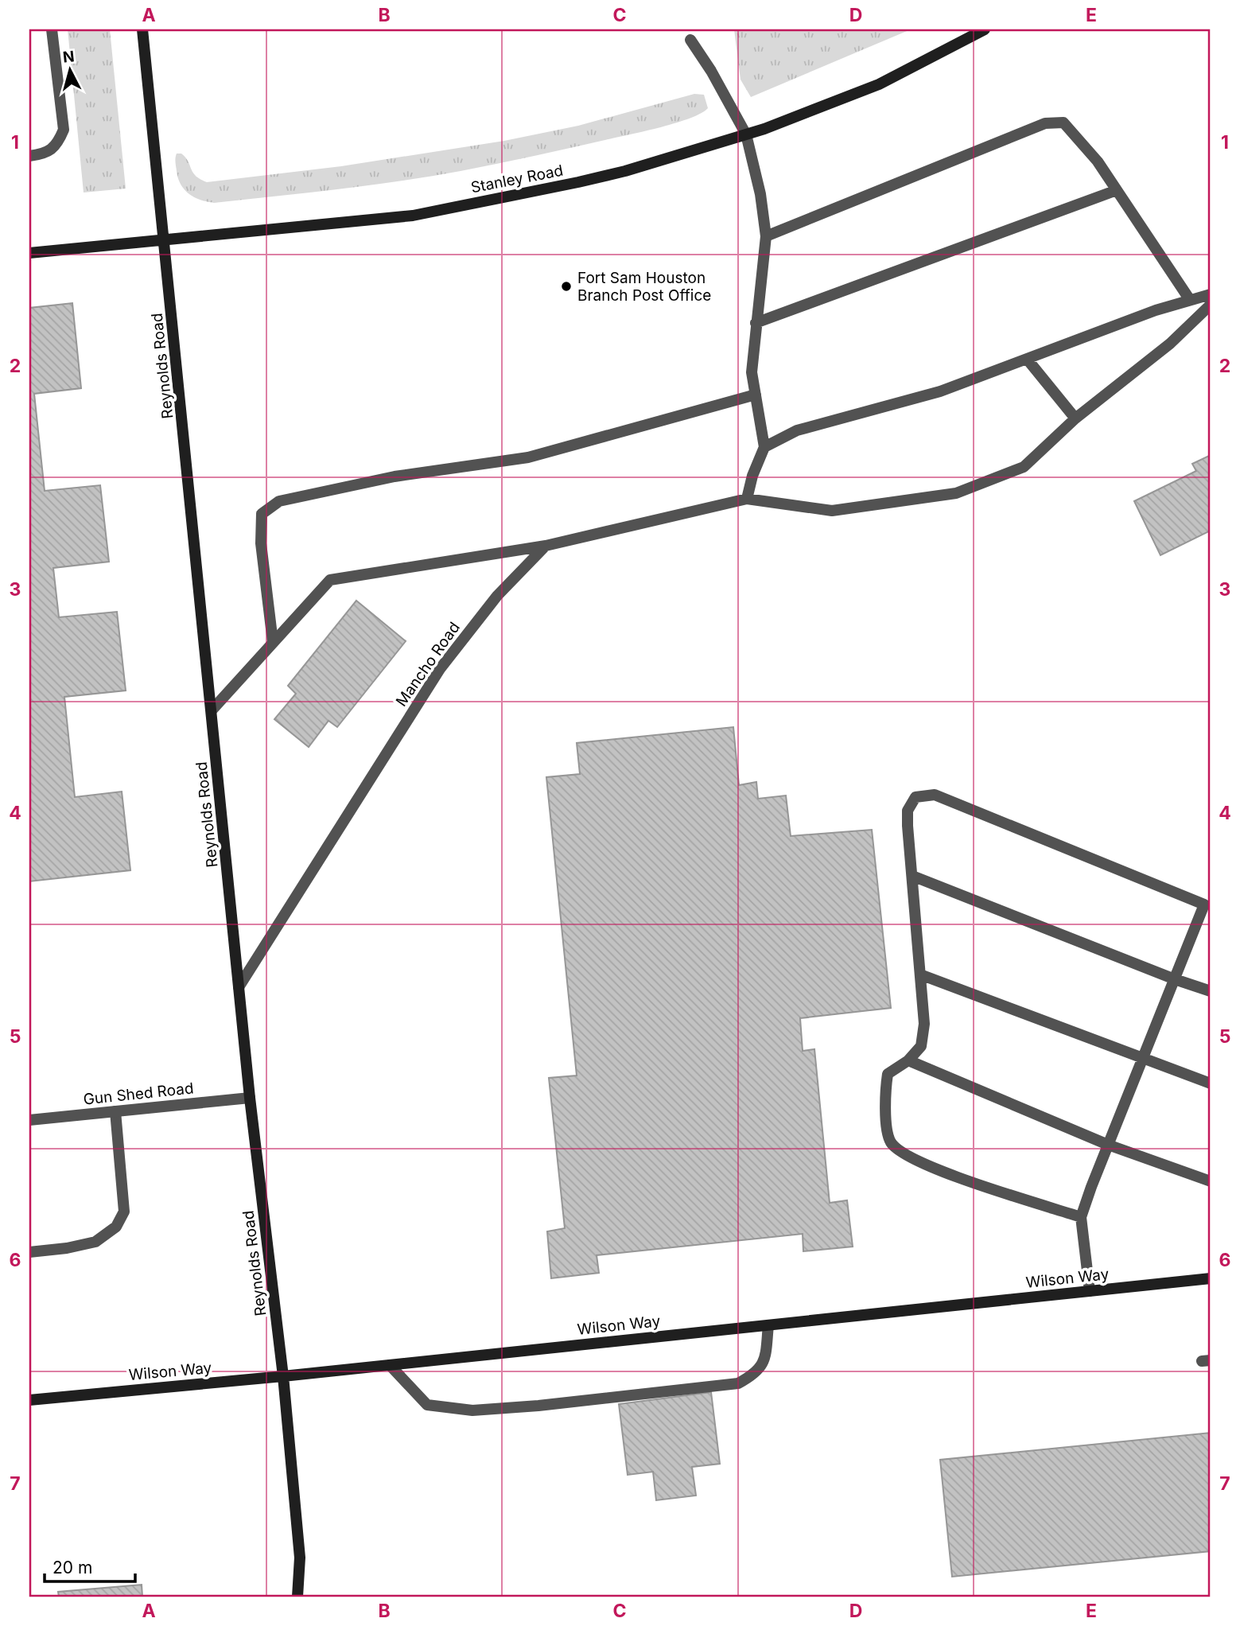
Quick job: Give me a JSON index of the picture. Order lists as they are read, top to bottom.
{
  "streets": {
    "street": [
      "Stanley Road",
      "Reynolds Road",
      "Mancho Road",
      "Gun Shed Road",
      "Wilson Way"
    ]
  },
  "crossings": [
    ["Stanley Road", "Reynolds Road"],
    ["Reynolds Road", "Mancho Road"],
    ["Reynolds Road", "Gun Shed Road"],
    ["Reynolds Road", "Wilson Way"]
  ],
  "places": ["Fort Sam Houston Branch Post Office"],
  "scale_bar": "20 m",
  "north": "top",
  "grid": {
    "columns": [
      "A",
      "B",
      "C",
      "D",
      "E"
    ],
    "rows": [
      "1",
      "2",
      "3",
      "4",
      "5",
      "6",
      "7"
    ]
  }
}
